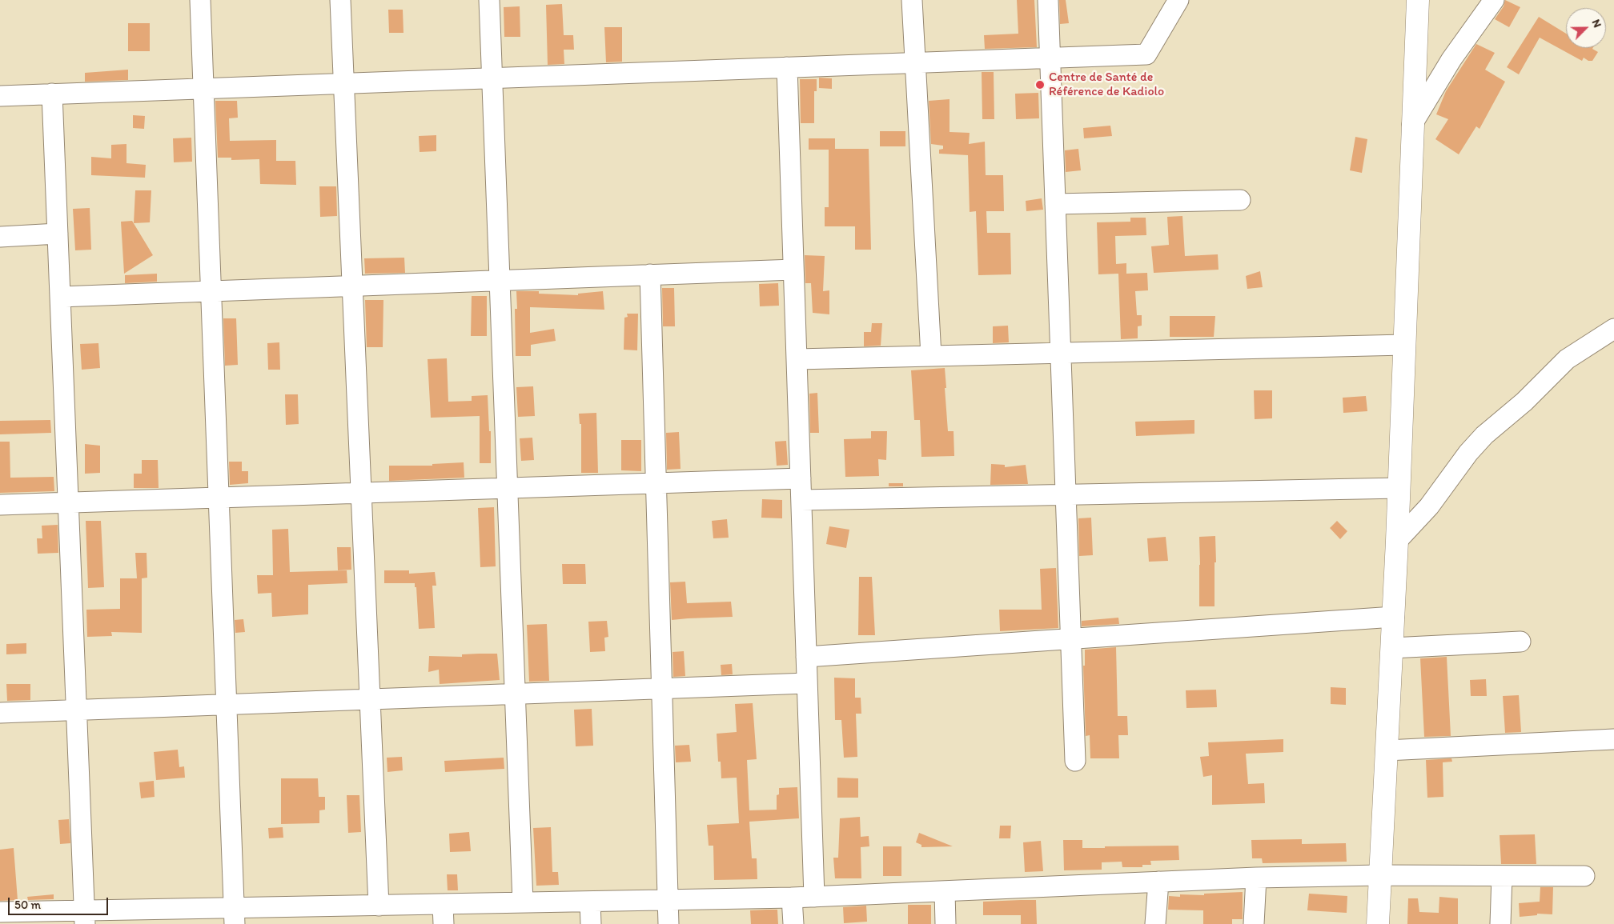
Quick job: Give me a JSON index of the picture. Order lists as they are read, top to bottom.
{
  "places": ["Centre de Santé de Référence de Kadiolo"],
  "scale_bar": "50 m",
  "north": "top right"
}
